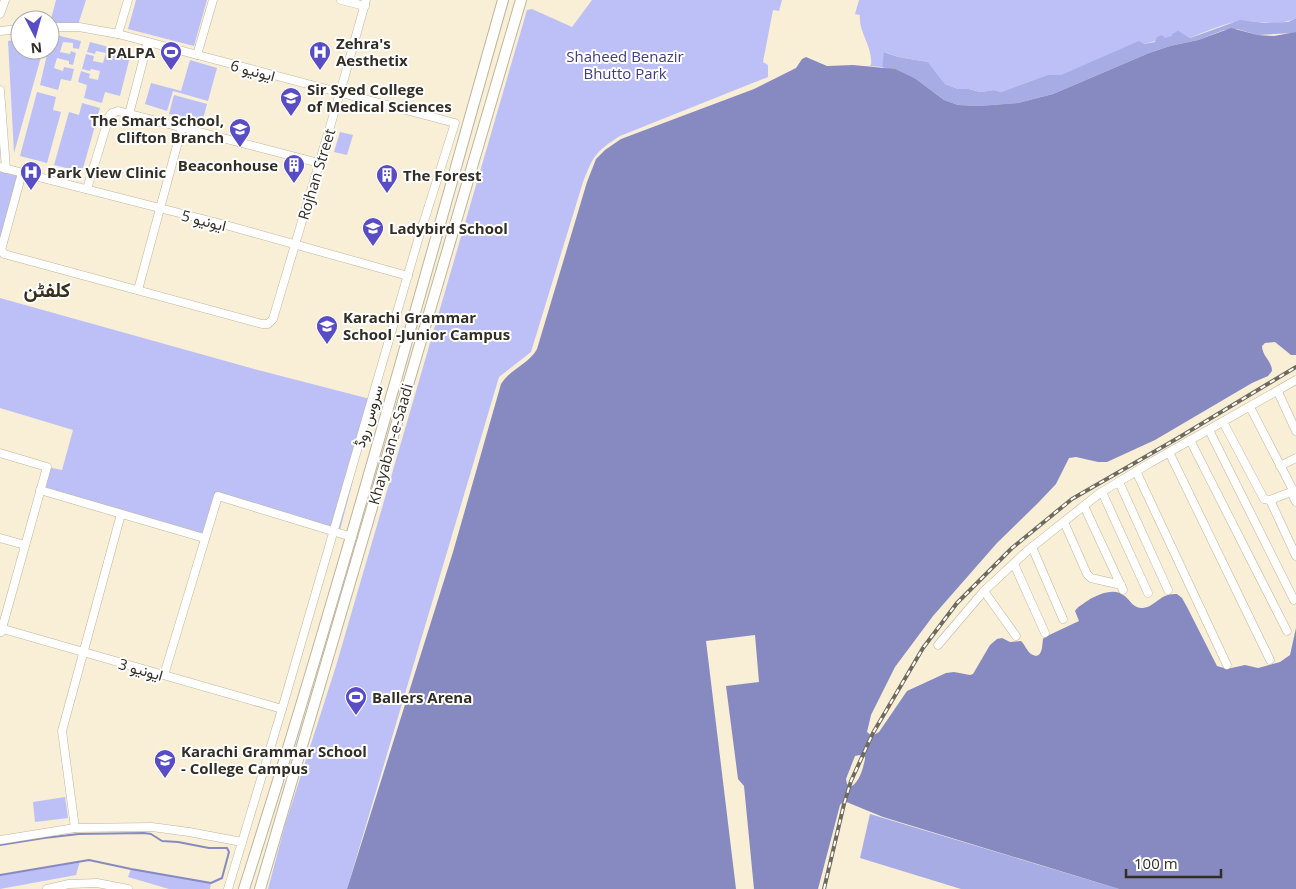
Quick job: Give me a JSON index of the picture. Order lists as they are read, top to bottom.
{
  "streets": {
    "main road": ["Khayaban-e-Saadi"],
    "street": [
      "ایونیو 6",
      "Rojhan Street",
      "ایونیو 5",
      "سروس روڈ",
      "ایونیو 3"
    ]
  },
  "crossings": [
    ["ایونیو 6", "Rojhan Street"],
    ["ایونیو 6", "سروس روڈ"],
    ["Rojhan Street", "ایونیو 5"],
    ["ایونیو 5", "سروس روڈ"],
    ["سروس روڈ", "ایونیو 3"]
  ],
  "districts": ["کلفٹن"],
  "parks": ["Shaheed Benazir Bhutto Park"],
  "places": {
    "sports": ["PALPA", "Ballers Arena"],
    "hospital": ["Zehra's Aesthetix", "Park View Clinic"],
    "school or university": [
      "Sir Syed College of Medical Sciences",
      "The Smart School, Clifton Branch",
      "Ladybird School",
      "Karachi Grammar School -Junior Campus",
      "Karachi Grammar School - College Campus"
    ],
    "building": ["Beaconhouse", "The Forest"]
  },
  "scale_bar": "100 m",
  "north": "bottom"
}
